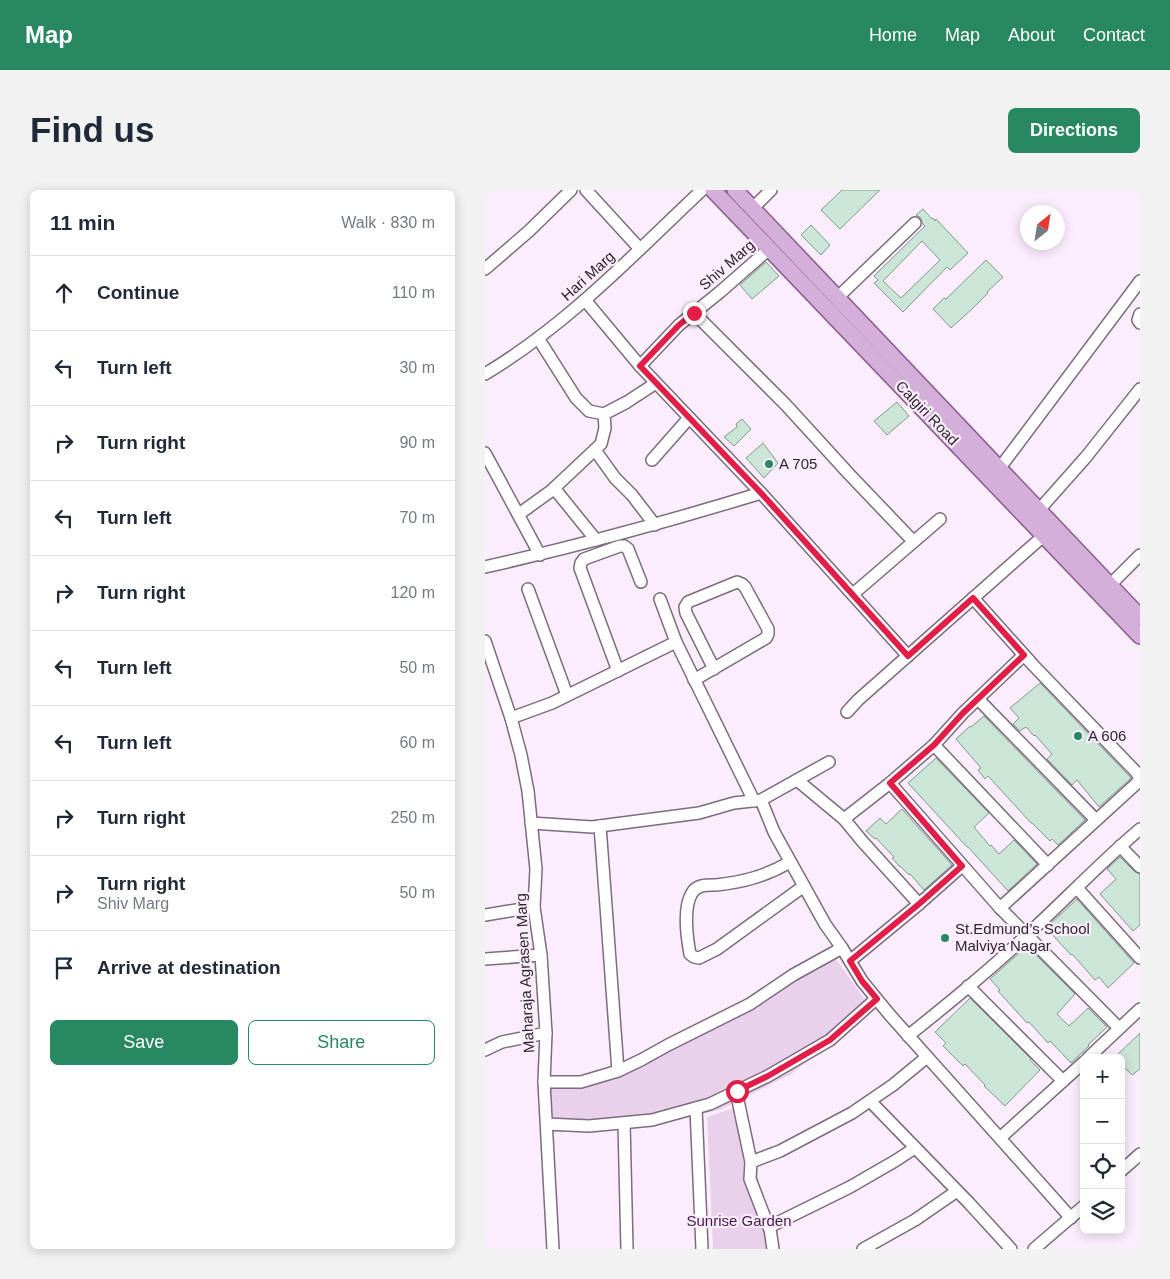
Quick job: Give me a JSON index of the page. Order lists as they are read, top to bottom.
{
  "streets": {
    "main road": ["Calgiri Road"],
    "street": ["Shiv Marg", "Hari Marg", "Maharaja Agrasen Marg"]
  },
  "crossings": [
    ["Shiv Marg", "Calgiri Road"]
  ],
  "parks": ["Sunrise Garden"],
  "places": ["A 705", "A 606", "St.Edmund’s School Malviya Nagar"],
  "north": "top right",
  "page": {
    "header": "Map",
    "nav": [
      "Home",
      "Map",
      "About",
      "Contact"
    ],
    "buttons": [
      "Directions",
      ["Save", "Share"]
    ],
    "title": "Find us",
    "heading": ["11 min", "Walk · 830 m"],
    "list": [
      ["Continue", "110 m"],
      ["Turn left", "30 m"],
      ["Turn right", "90 m"],
      ["Turn left", "70 m"],
      ["Turn right", "120 m"],
      ["Turn left", "50 m"],
      ["Turn left", "60 m"],
      ["Turn right", "250 m"],
      ["Turn right", "Shiv Marg", "50 m"],
      "Arrive at destination"
    ],
    "map_buttons": ["+", "−"]
  }
}
